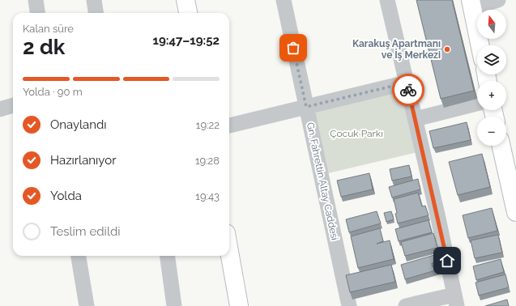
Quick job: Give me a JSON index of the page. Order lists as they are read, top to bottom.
{
  "streets": {
    "street": ["Gn. Fahrettin Altay Caddesi"]
  },
  "parks": ["Çocuk Parkı"],
  "places": ["Karakuş Apartmanı ve İş Merkezi"],
  "north": "top",
  "page": {
    "map_buttons": ["+", "−"],
    "heading": ["2 dk", "Kalan süre", "19:47–19:52"],
    "bar": "Yolda · 90 m",
    "list": [
      ["Onaylandı", "19:22"],
      ["Hazırlanıyor", "19:28"],
      ["Yolda", "19:43"],
      "Teslim edildi"
    ]
  }
}
